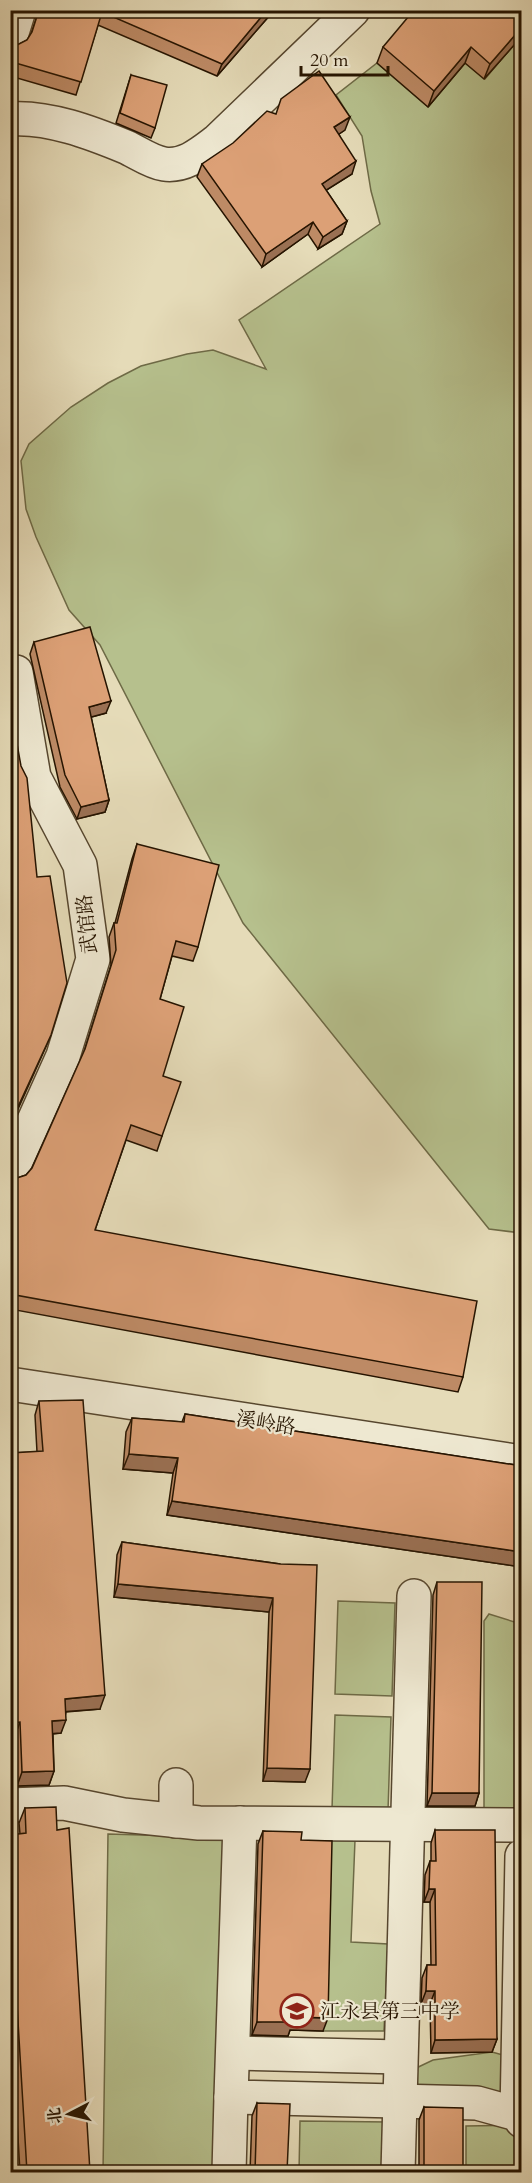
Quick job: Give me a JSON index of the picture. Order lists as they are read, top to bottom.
{
  "streets": {
    "street": ["武馆路", "溪岭路"]
  },
  "places": {
    "school or university": ["江永县第三中学"]
  },
  "scale_bar": "20 m",
  "north": "left"
}
